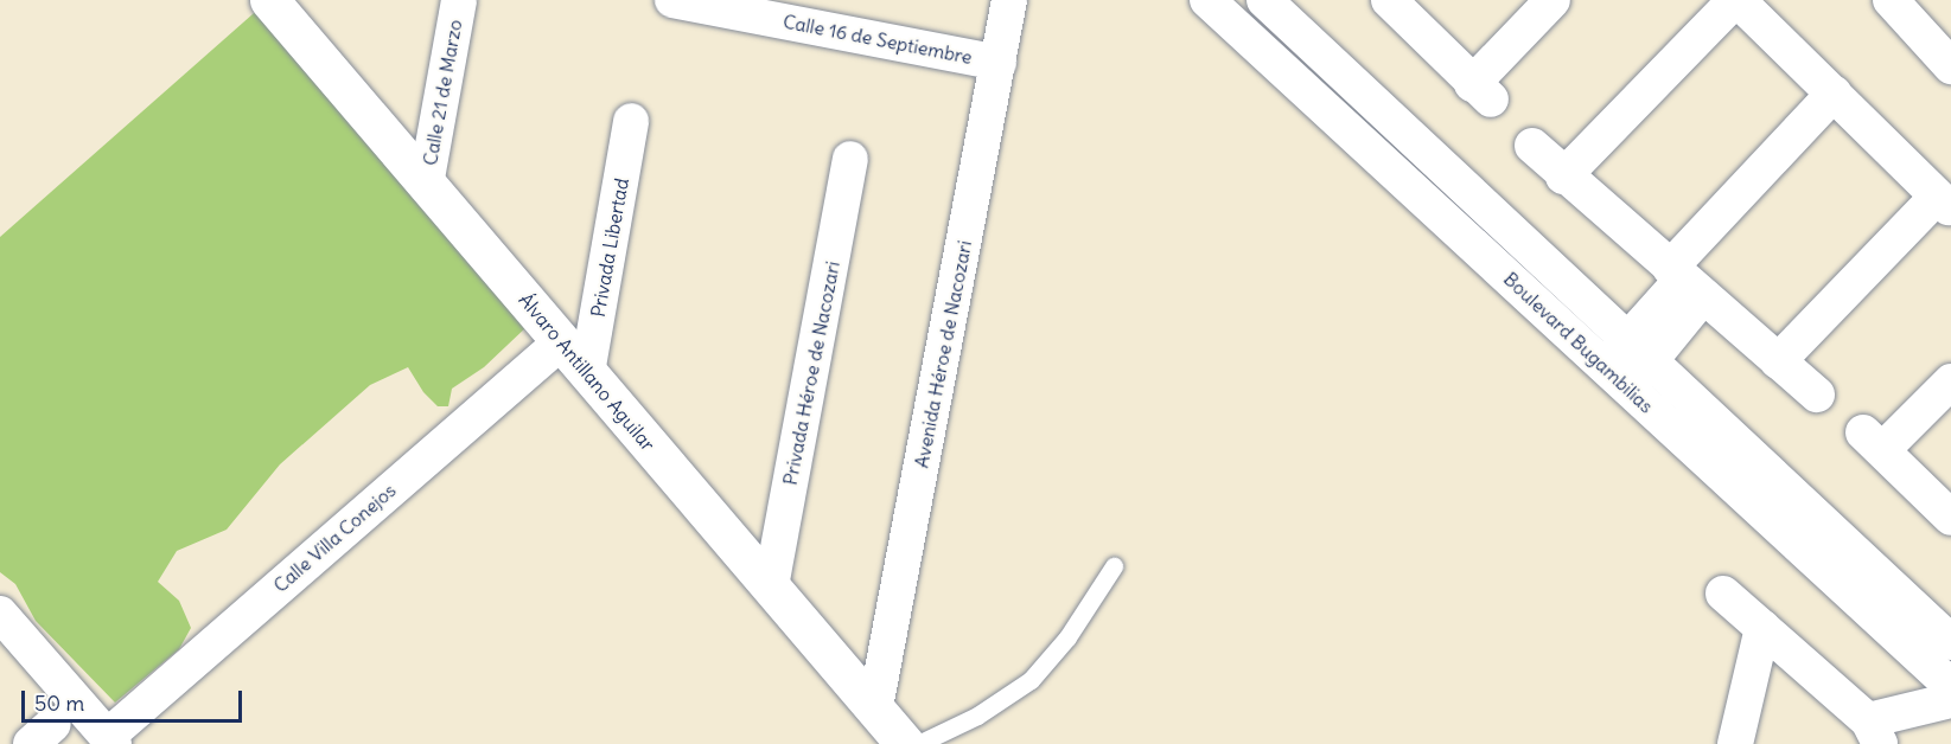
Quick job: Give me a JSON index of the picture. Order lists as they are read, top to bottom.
{
  "streets": {
    "street": [
      "Calle 16 de Septiembre",
      "Calle 21 de Marzo",
      "Privada Libertad",
      "Boulevard Bugambilias",
      "Avenida Héroe de Nacozari",
      "Álvaro Antillano Aguilar",
      "Privada Héroe de Nacozari",
      "Calle Villa Conejos"
    ]
  },
  "crossings": [
    ["Calle 16 de Septiembre", "Avenida Héroe de Nacozari"],
    ["Calle 21 de Marzo", "Álvaro Antillano Aguilar"],
    ["Privada Libertad", "Álvaro Antillano Aguilar"],
    ["Avenida Héroe de Nacozari", "Álvaro Antillano Aguilar"],
    ["Álvaro Antillano Aguilar", "Privada Héroe de Nacozari"],
    ["Álvaro Antillano Aguilar", "Calle Villa Conejos"]
  ],
  "scale_bar": "50 m"
}
